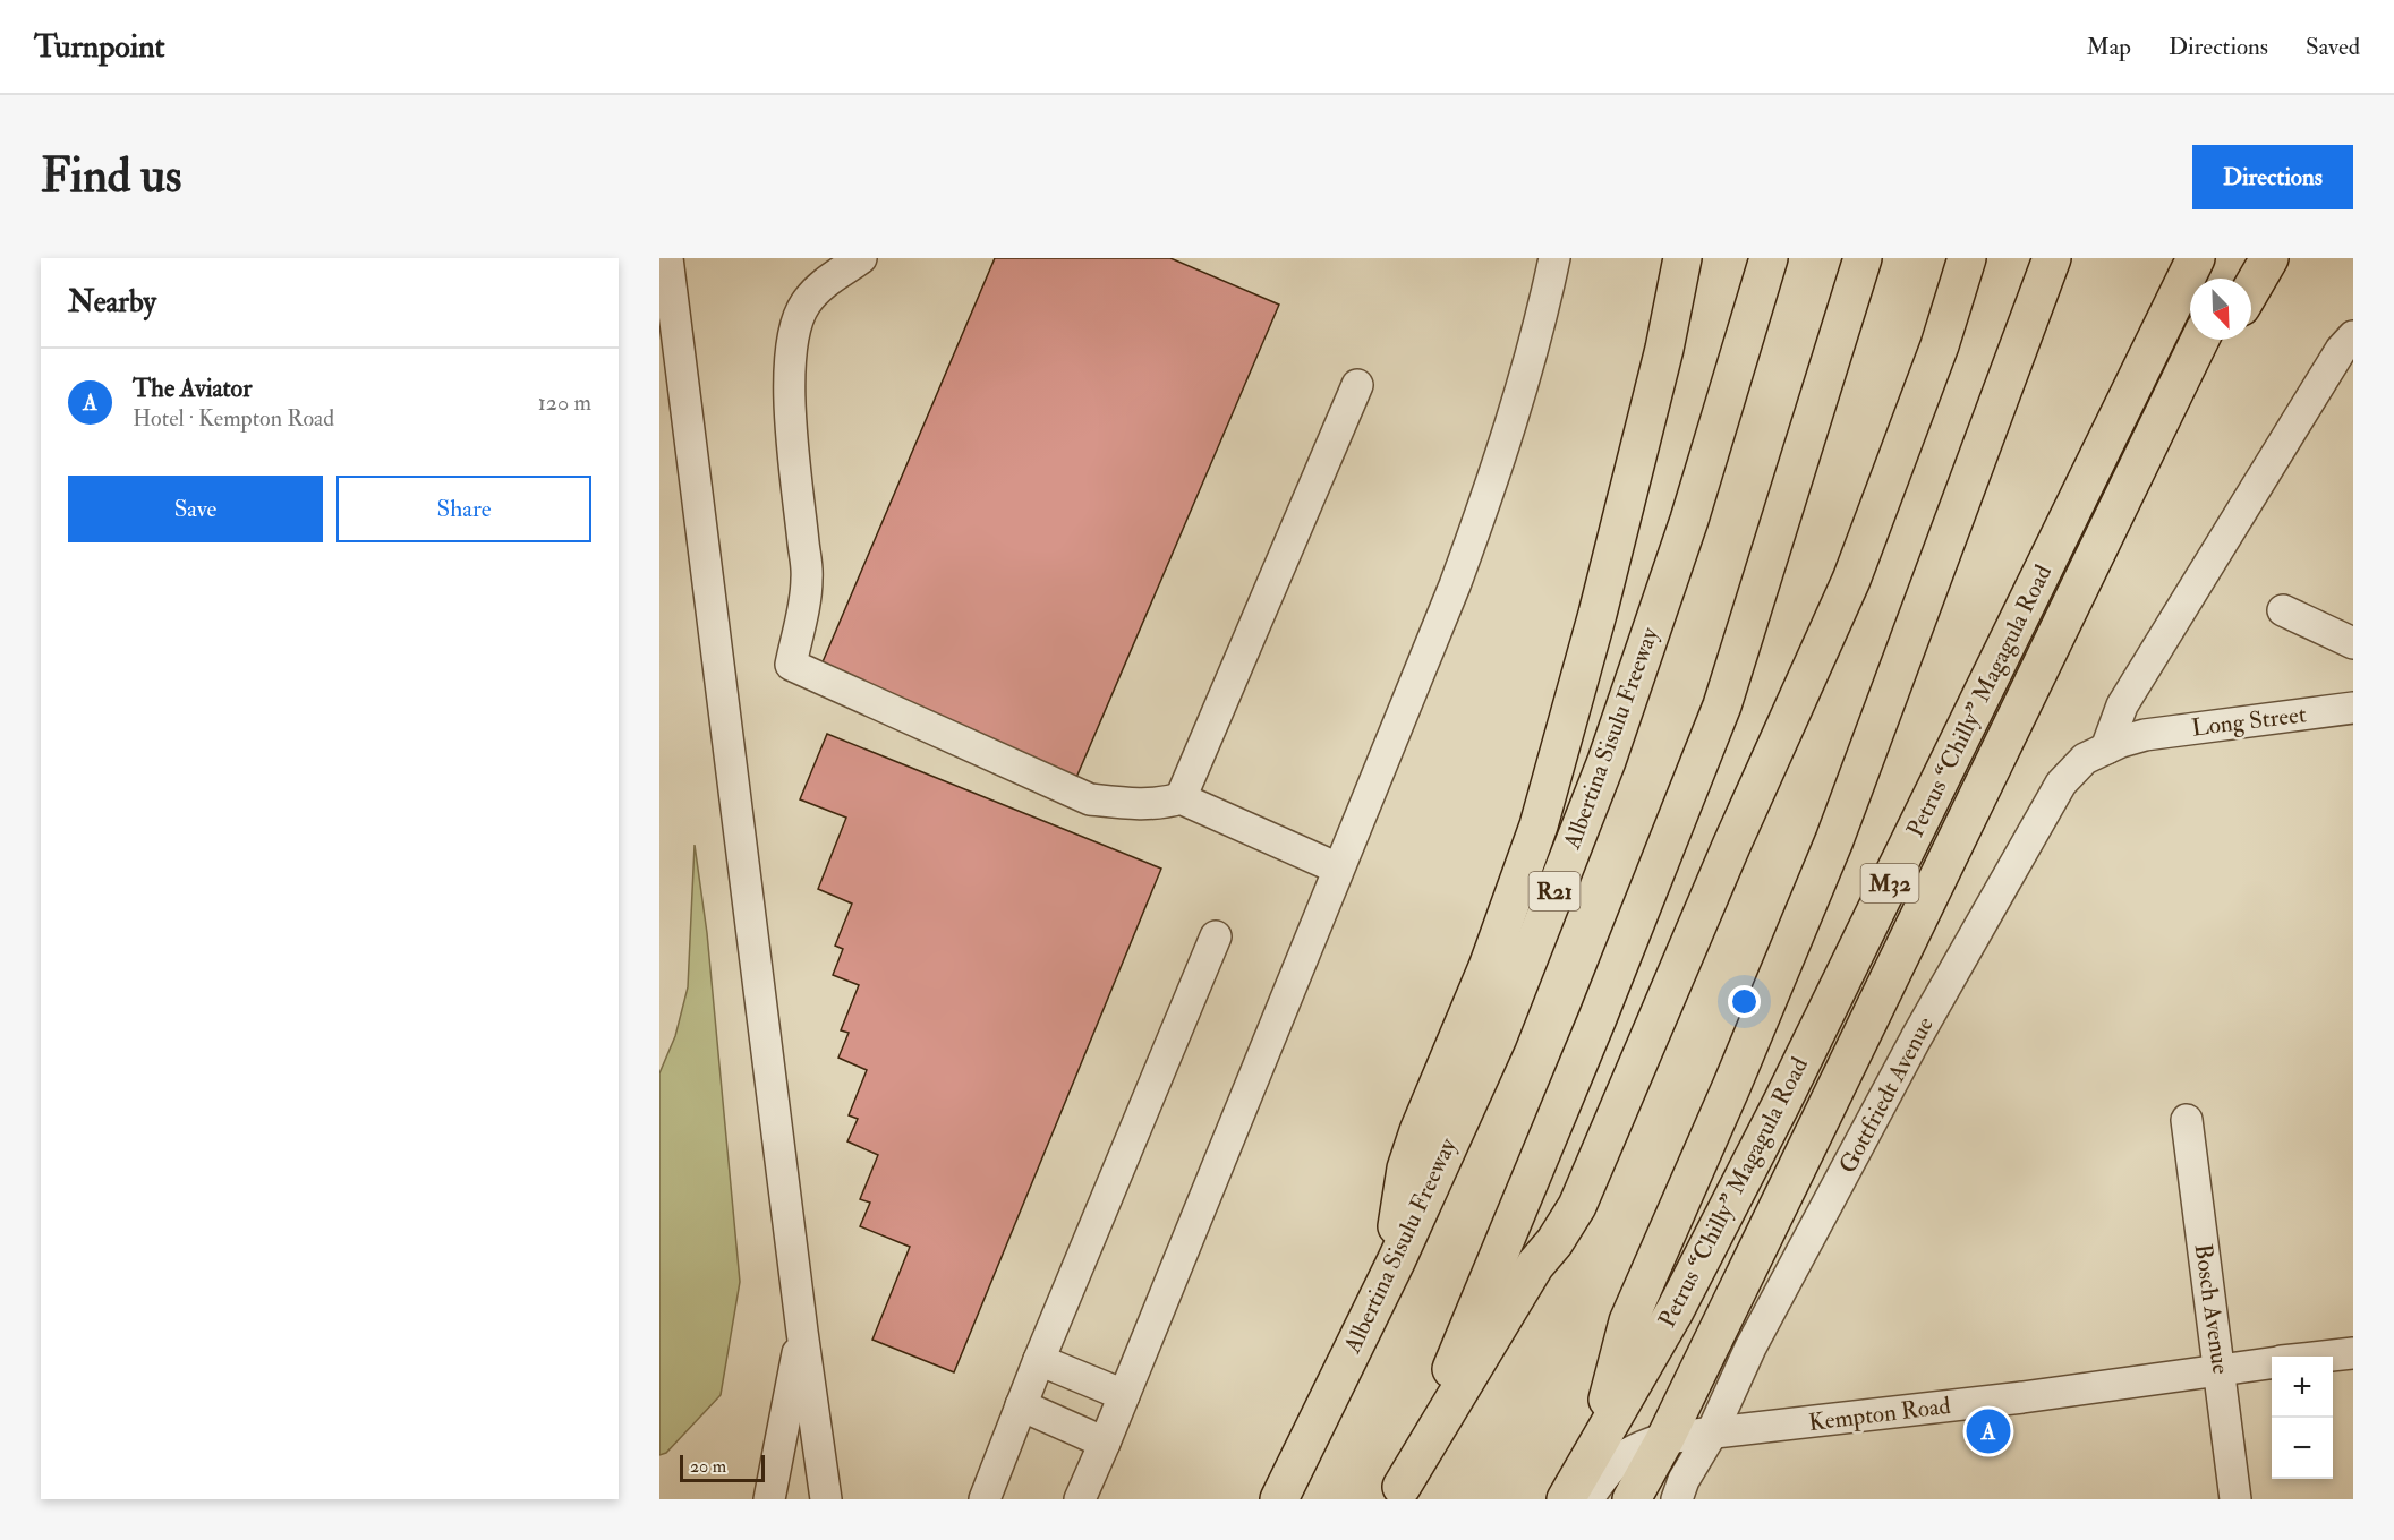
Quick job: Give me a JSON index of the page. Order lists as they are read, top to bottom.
{
  "streets": {
    "main road": [
      "Petrus “Chilly” Magagula Road",
      "Albertina Sisulu Freeway",
      "M32",
      "R21"
    ],
    "street": [
      "Long Street",
      "Gottfriedt Avenue",
      "Bosch Avenue",
      "Kempton Road"
    ]
  },
  "crossings": [
    ["Petrus “Chilly” Magagula Road", "Kempton Road"],
    ["Long Street", "Gottfriedt Avenue"],
    ["Gottfriedt Avenue", "Kempton Road"],
    ["Bosch Avenue", "Kempton Road"]
  ],
  "scale_bar": "20 m",
  "north": "bottom right",
  "page": {
    "header": "Turnpoint",
    "nav": ["Map", "Directions", "Saved"],
    "buttons": [
      "Directions",
      ["Save", "Share"]
    ],
    "title": "Find us",
    "heading": "Nearby",
    "list": [
      {
        "mark": "A",
        "name": "The Aviator",
        "note": "Hotel · Kempton Road",
        "value": "120 m"
      }
    ],
    "map_buttons": ["+", "−"],
    "pins": "A",
    "scale": "20 m"
  }
}
